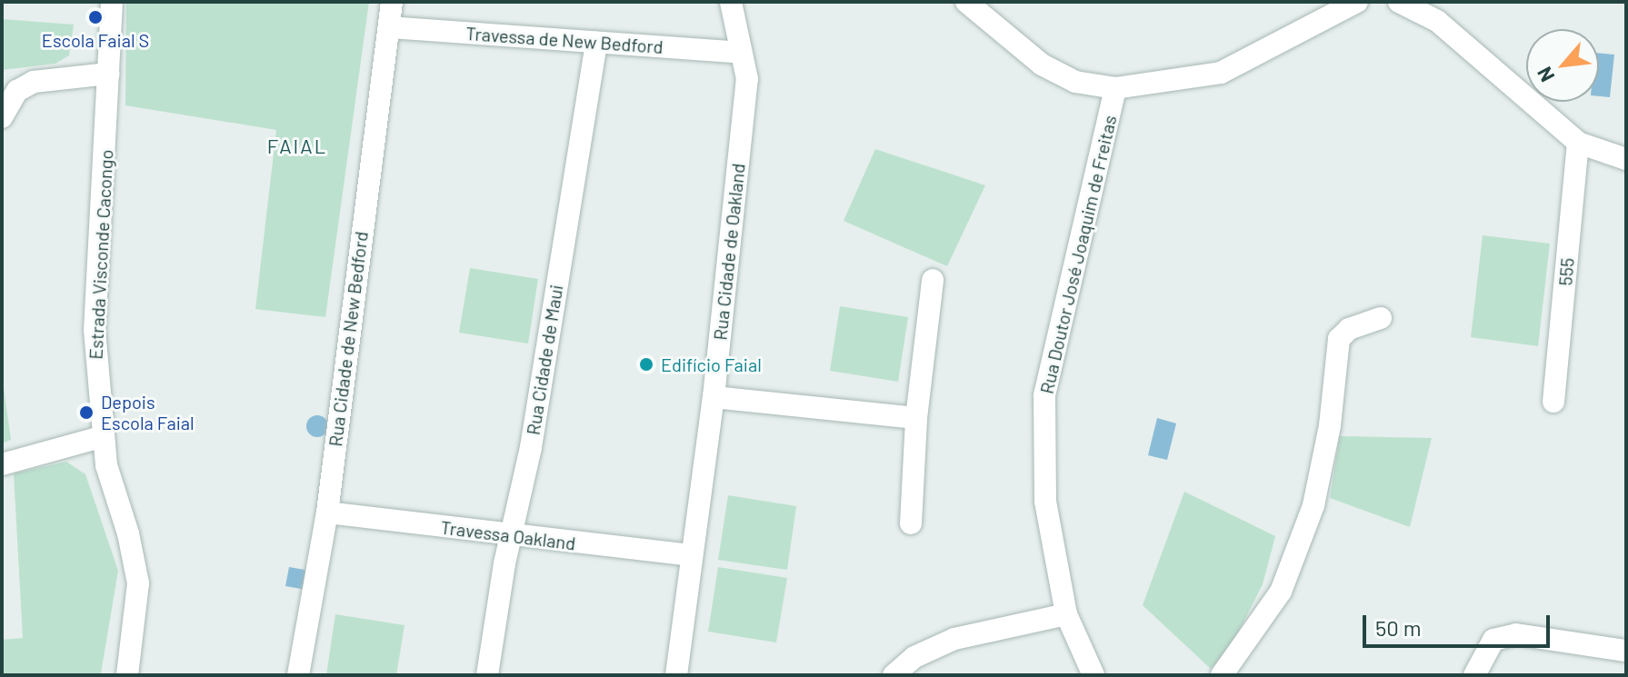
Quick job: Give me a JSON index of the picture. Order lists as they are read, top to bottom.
{
  "streets": {
    "street": [
      "Travessa de New Bedford",
      "Rua Cidade de Oakland",
      "Estrada Visconde Cacongo",
      "Rua Doutor José Joaquim de Freitas",
      "555",
      "Rua Cidade de New Bedford",
      "Rua Cidade de Maui",
      "Travessa Oakland"
    ]
  },
  "crossings": [
    ["Travessa de New Bedford", "Rua Cidade de Oakland"],
    ["Travessa de New Bedford", "Rua Cidade de New Bedford"],
    ["Travessa de New Bedford", "Rua Cidade de Maui"],
    ["Rua Cidade de Oakland", "Travessa Oakland"],
    ["Rua Cidade de New Bedford", "Travessa Oakland"],
    ["Rua Cidade de Maui", "Travessa Oakland"]
  ],
  "districts": ["FAIAL"],
  "places": ["Escola Faial S", "Edifício Faial", "Depois Escola Faial"],
  "scale_bar": "50 m",
  "north": "bottom left"
}
